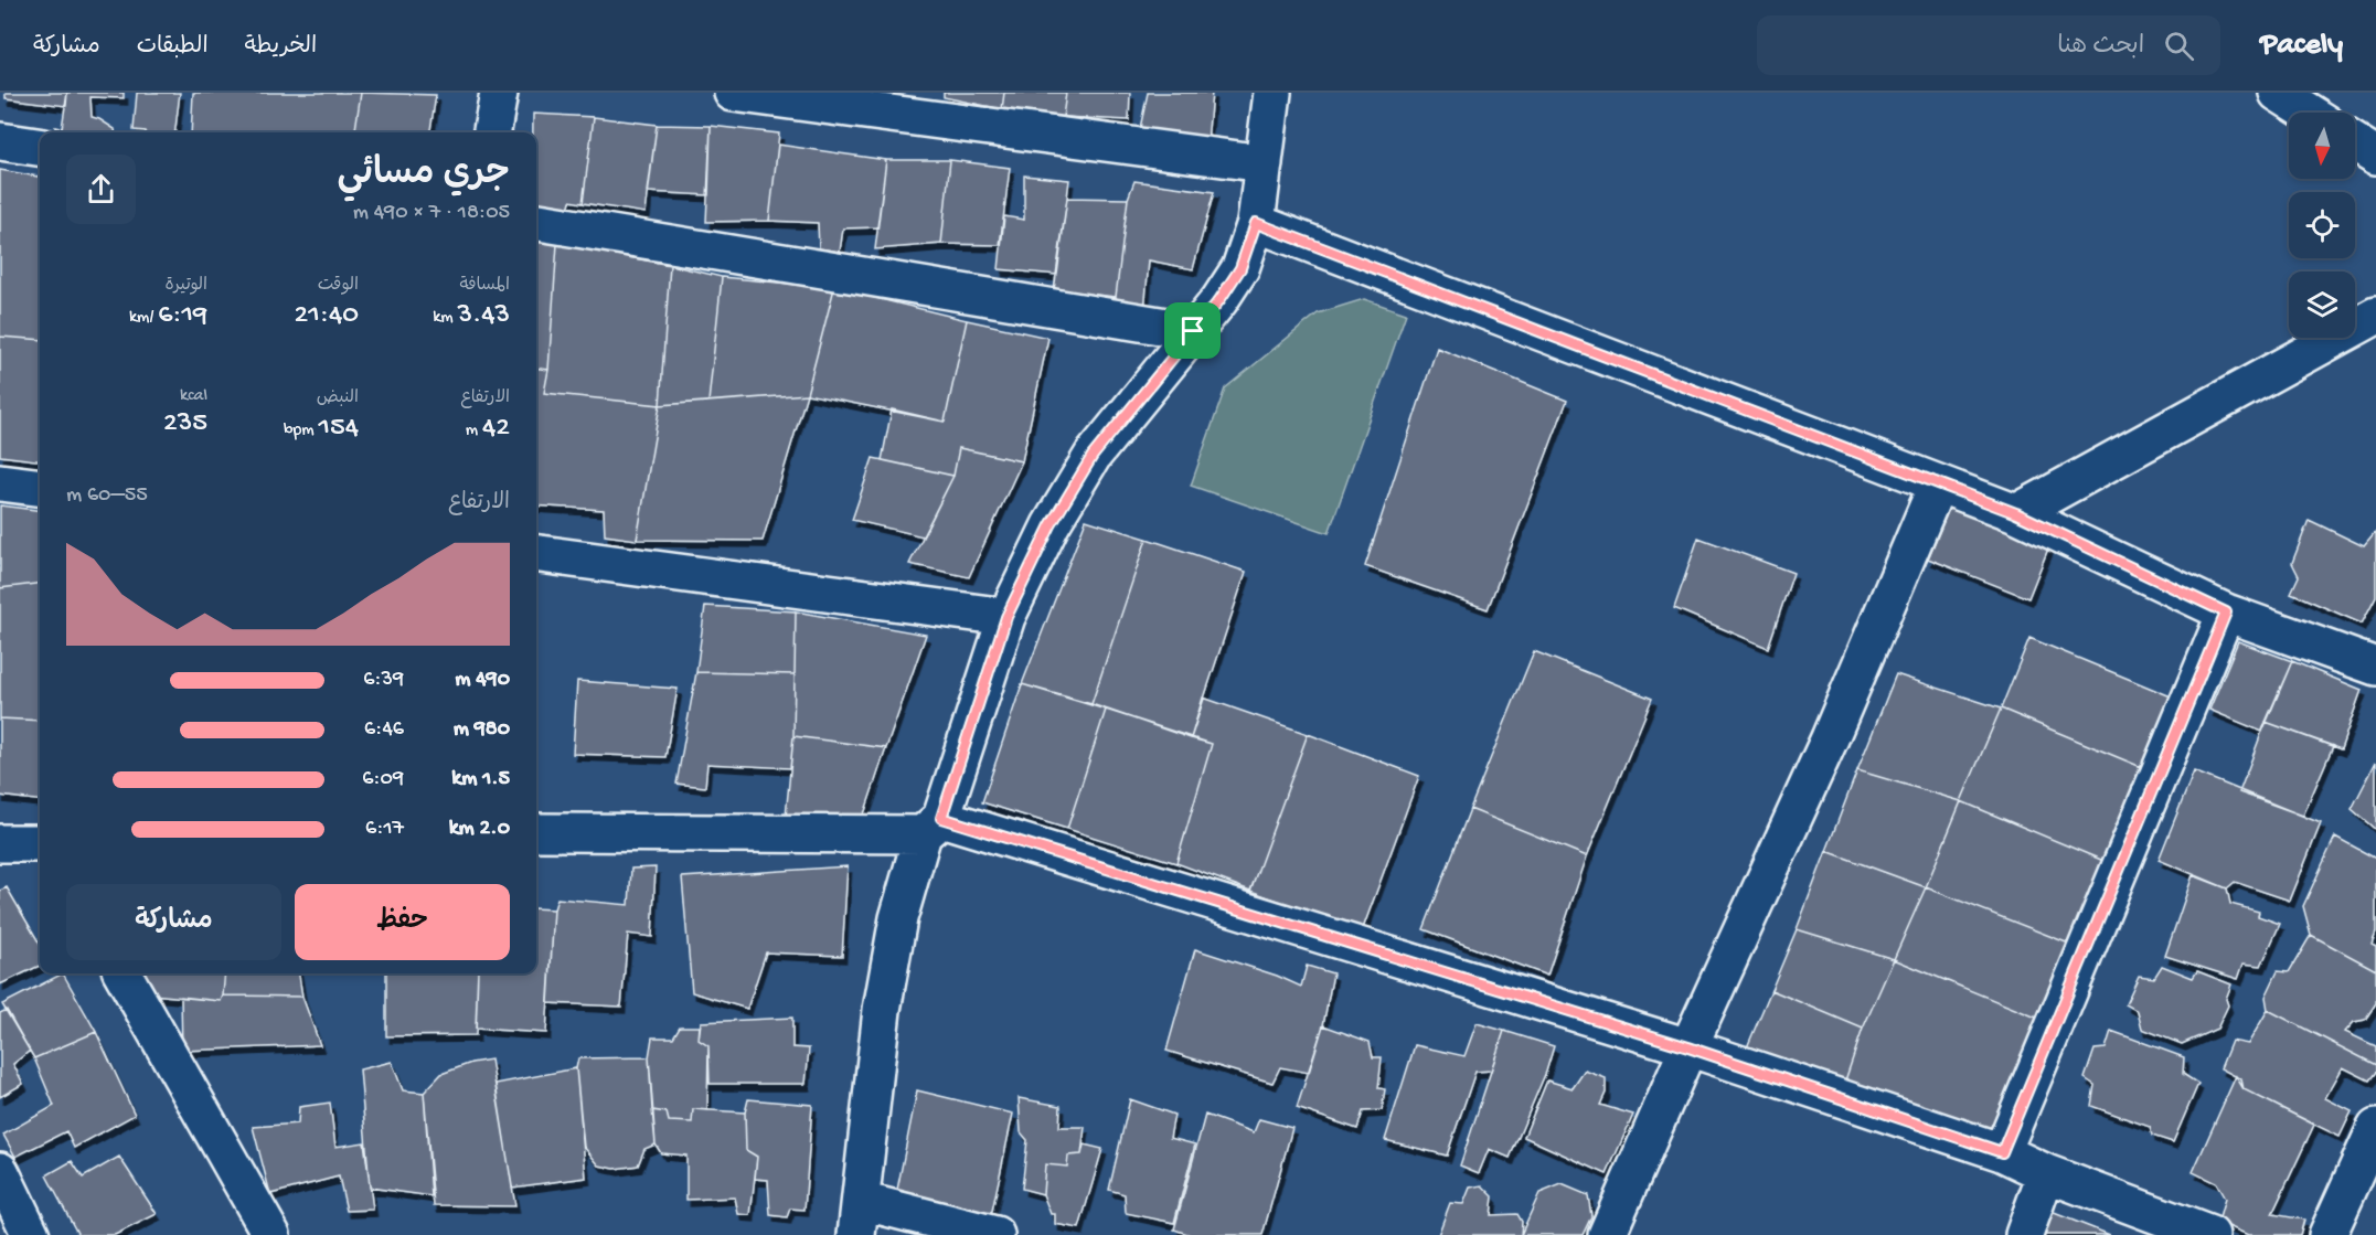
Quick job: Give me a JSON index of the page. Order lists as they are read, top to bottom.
{
  "north": "bottom",
  "page": {
    "header": "Pacely",
    "search": "ابحث هنا",
    "nav": ["الخريطة", "الطبقات", "مشاركة"],
    "heading": ["جري مسائي", "18:05 · 7 × 490 m"],
    "stats": [
      ["المسافة", "3.43 km"],
      ["الوقت", "21:40"],
      ["الوتيرة", "6:19 /km"],
      ["الارتفاع", "42 m"],
      ["النبض", "154 bpm"],
      ["kcal", "235"]
    ],
    "chart": ["الارتفاع", "55–60 m"],
    "list": [
      {
        "name": "490 m",
        "note": "6:39"
      },
      {
        "name": "980 m",
        "note": "6:46"
      },
      {
        "name": "1.5 km",
        "note": "6:09"
      },
      {
        "name": "2.0 km",
        "note": "6:17"
      }
    ],
    "buttons": ["حفظ", "مشاركة"]
  }
}
